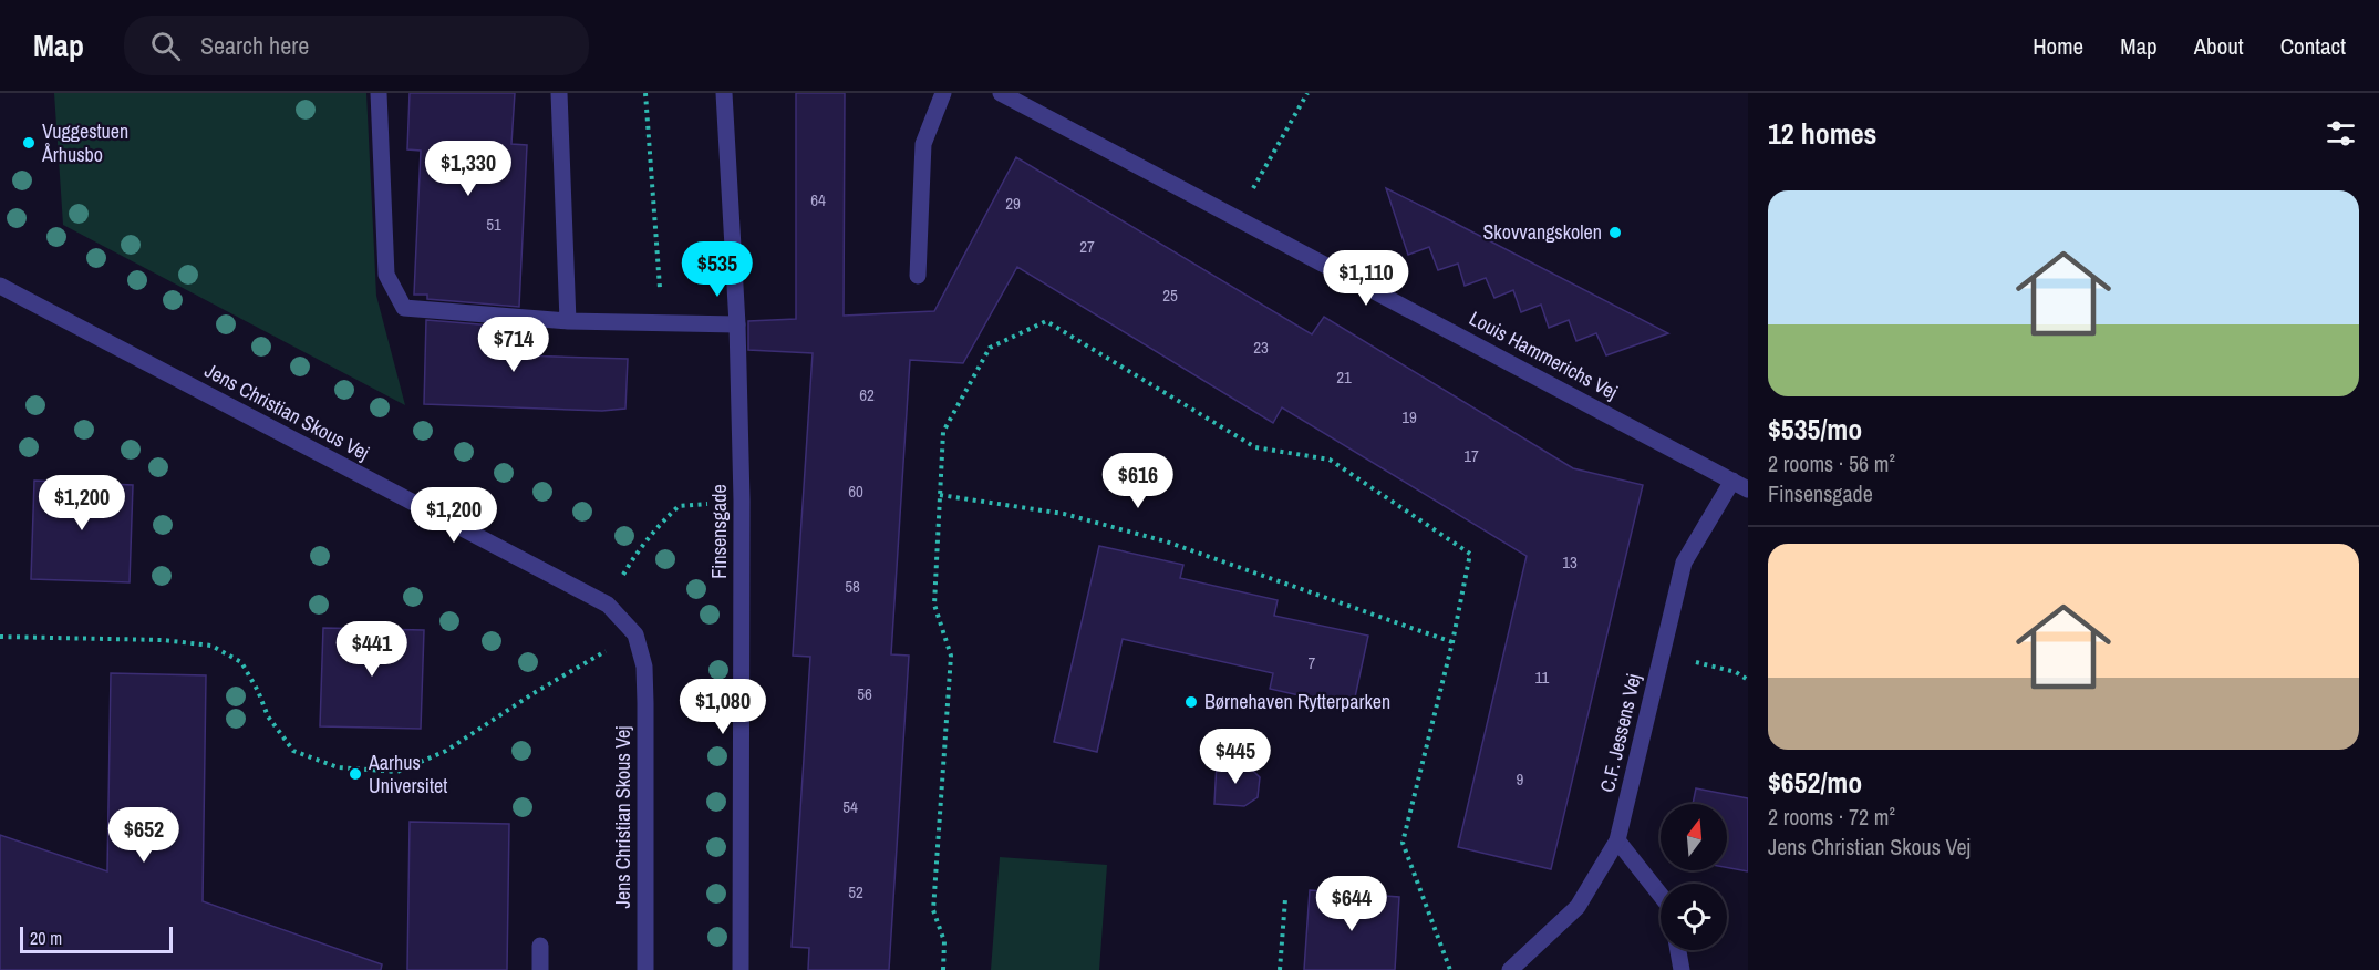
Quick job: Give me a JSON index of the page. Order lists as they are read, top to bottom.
{
  "streets": {
    "street": [
      "Louis Hammerichs Vej",
      "Jens Christian Skous Vej",
      "Finsensgade",
      "C.F. Jessens Vej"
    ]
  },
  "crossings": [
    ["Louis Hammerichs Vej", "C.F. Jessens Vej"]
  ],
  "places": [
    "Vuggestuen Århusbo",
    "Skovvangskolen",
    "Børnehaven Rytterparken",
    "Aarhus Universitet"
  ],
  "house_numbers": [
    "64",
    "29",
    "51",
    "27",
    "25",
    "23",
    "21",
    "62",
    "19",
    "17",
    "60",
    "13",
    "58",
    "7",
    "11",
    "56",
    "9",
    "54",
    "52"
  ],
  "scale_bar": "20 m",
  "north": "top",
  "page": {
    "header": "Map",
    "search": "Search here",
    "nav": [
      "Home",
      "Map",
      "About",
      "Contact"
    ],
    "heading": "12 homes",
    "price": [
      "$1,330",
      "$535",
      "$1,110",
      "$714",
      "$616",
      "$1,200",
      "$1,200",
      "$441",
      "$1,080",
      "$445",
      "$652",
      "$644"
    ],
    "list": [
      {
        "name": "$535/mo",
        "note": "2 rooms · 56 m² · Finsensgade"
      },
      {
        "name": "$652/mo",
        "note": "2 rooms · 72 m² · Jens Christian Skous Vej"
      }
    ],
    "scale": "20 m"
  }
}
